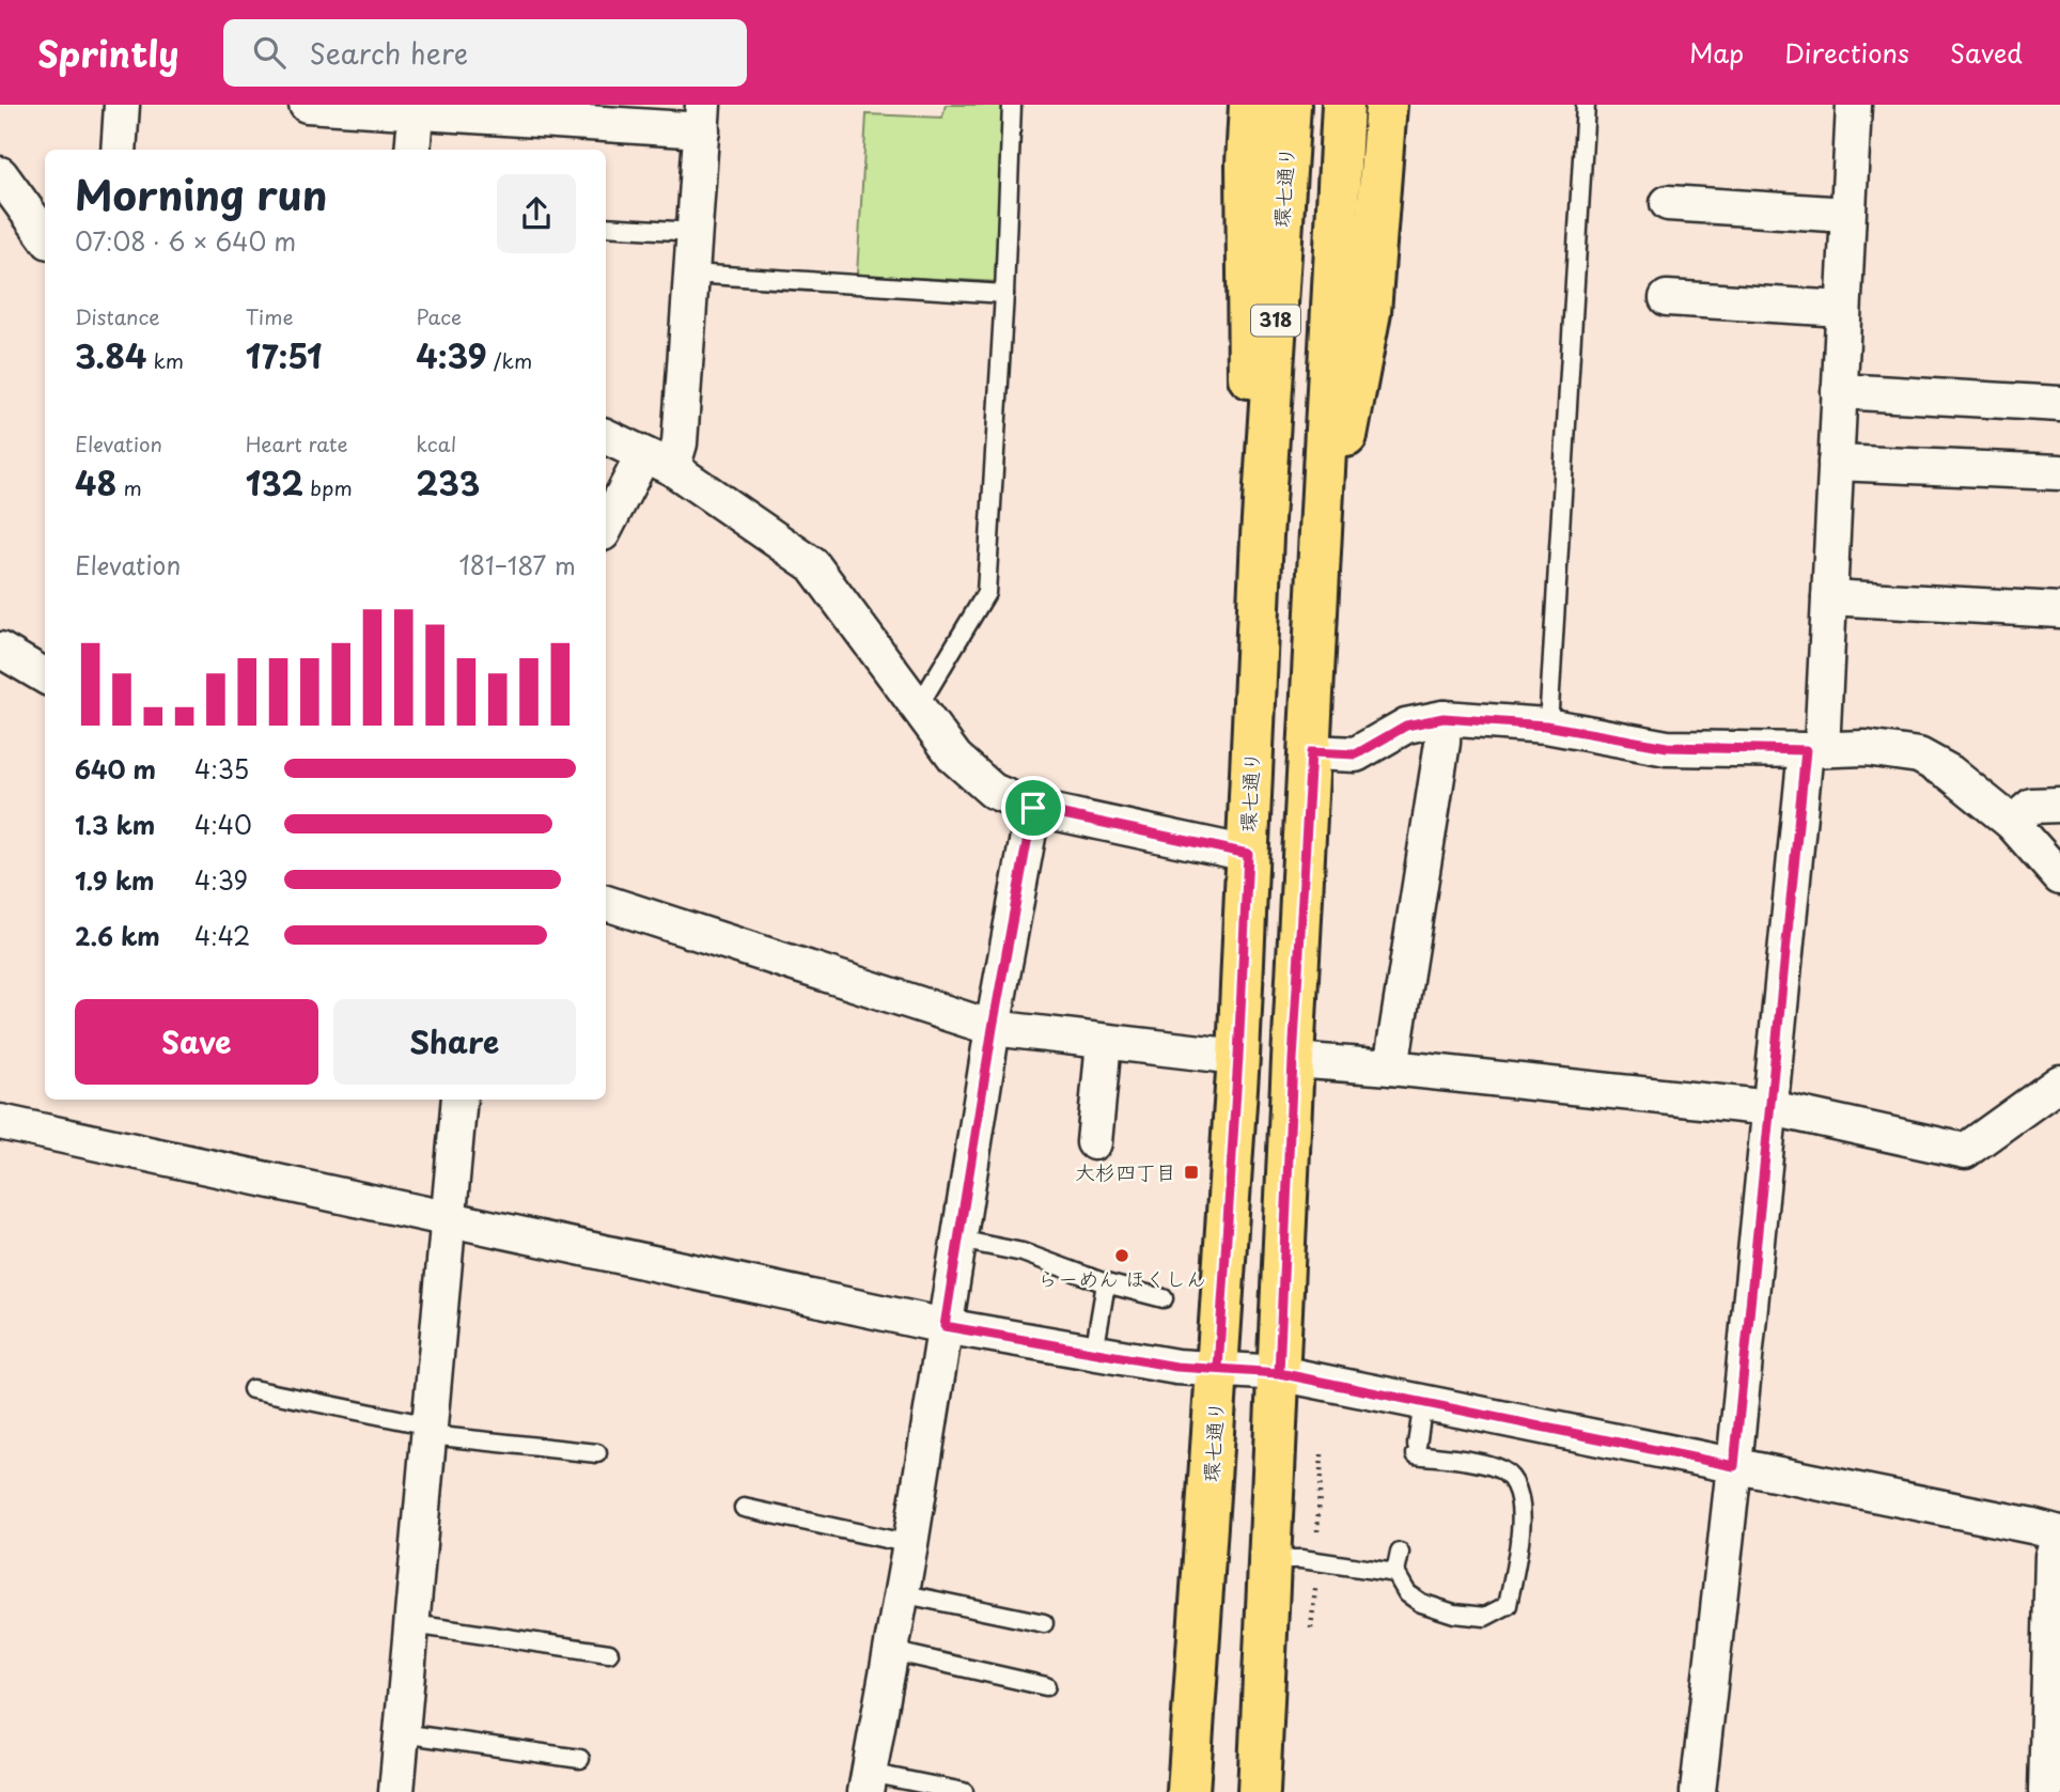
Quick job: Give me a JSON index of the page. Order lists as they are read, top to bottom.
{
  "streets": {
    "main road": ["環七通り", "318"]
  },
  "places": {
    "transit": ["大杉四丁目"],
    "other": ["らーめん ほくしん"]
  },
  "page": {
    "header": "Sprintly",
    "search": "Search here",
    "nav": ["Map", "Directions", "Saved"],
    "heading": ["Morning run", "07:08 · 6 × 640 m"],
    "stats": [
      ["Distance", "3.84 km"],
      ["Time", "17:51"],
      ["Pace", "4:39 /km"],
      ["Elevation", "48 m"],
      ["Heart rate", "132 bpm"],
      ["kcal", "233"]
    ],
    "chart": ["Elevation", "181–187 m"],
    "list": [
      {
        "name": "640 m",
        "note": "4:35"
      },
      {
        "name": "1.3 km",
        "note": "4:40"
      },
      {
        "name": "1.9 km",
        "note": "4:39"
      },
      {
        "name": "2.6 km",
        "note": "4:42"
      }
    ],
    "buttons": ["Save", "Share"]
  }
}
